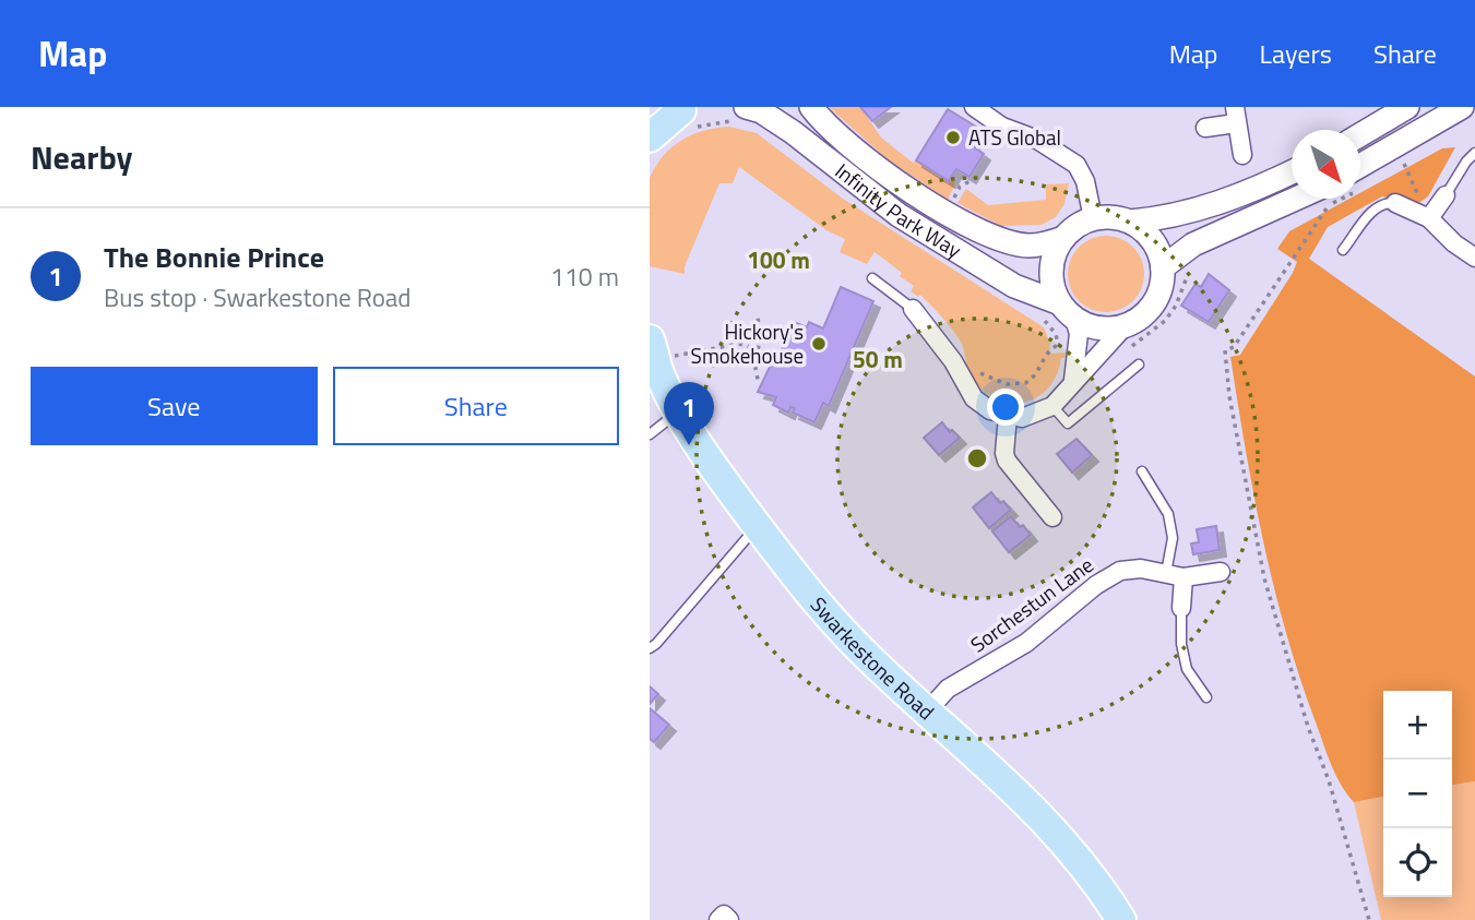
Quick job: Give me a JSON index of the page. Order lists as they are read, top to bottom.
{
  "streets": {
    "main road": ["Swarkestone Road"],
    "street": ["Infinity Park Way", "Sorchestun Lane"]
  },
  "crossings": [
    ["Sorchestun Lane", "Swarkestone Road"]
  ],
  "places": ["ATS Global", "Hickory's Smokehouse"],
  "north": "bottom right",
  "page": {
    "header": "Map",
    "nav": ["Map", "Layers", "Share"],
    "heading": "Nearby",
    "list": [
      {
        "mark": "1",
        "name": "The Bonnie Prince",
        "note": "Bus stop · Swarkestone Road",
        "value": "110 m"
      }
    ],
    "buttons": ["Save", "Share"],
    "pins": "1",
    "map_buttons": ["+", "−"]
  },
  "rings": ["100 m", "50 m"]
}
